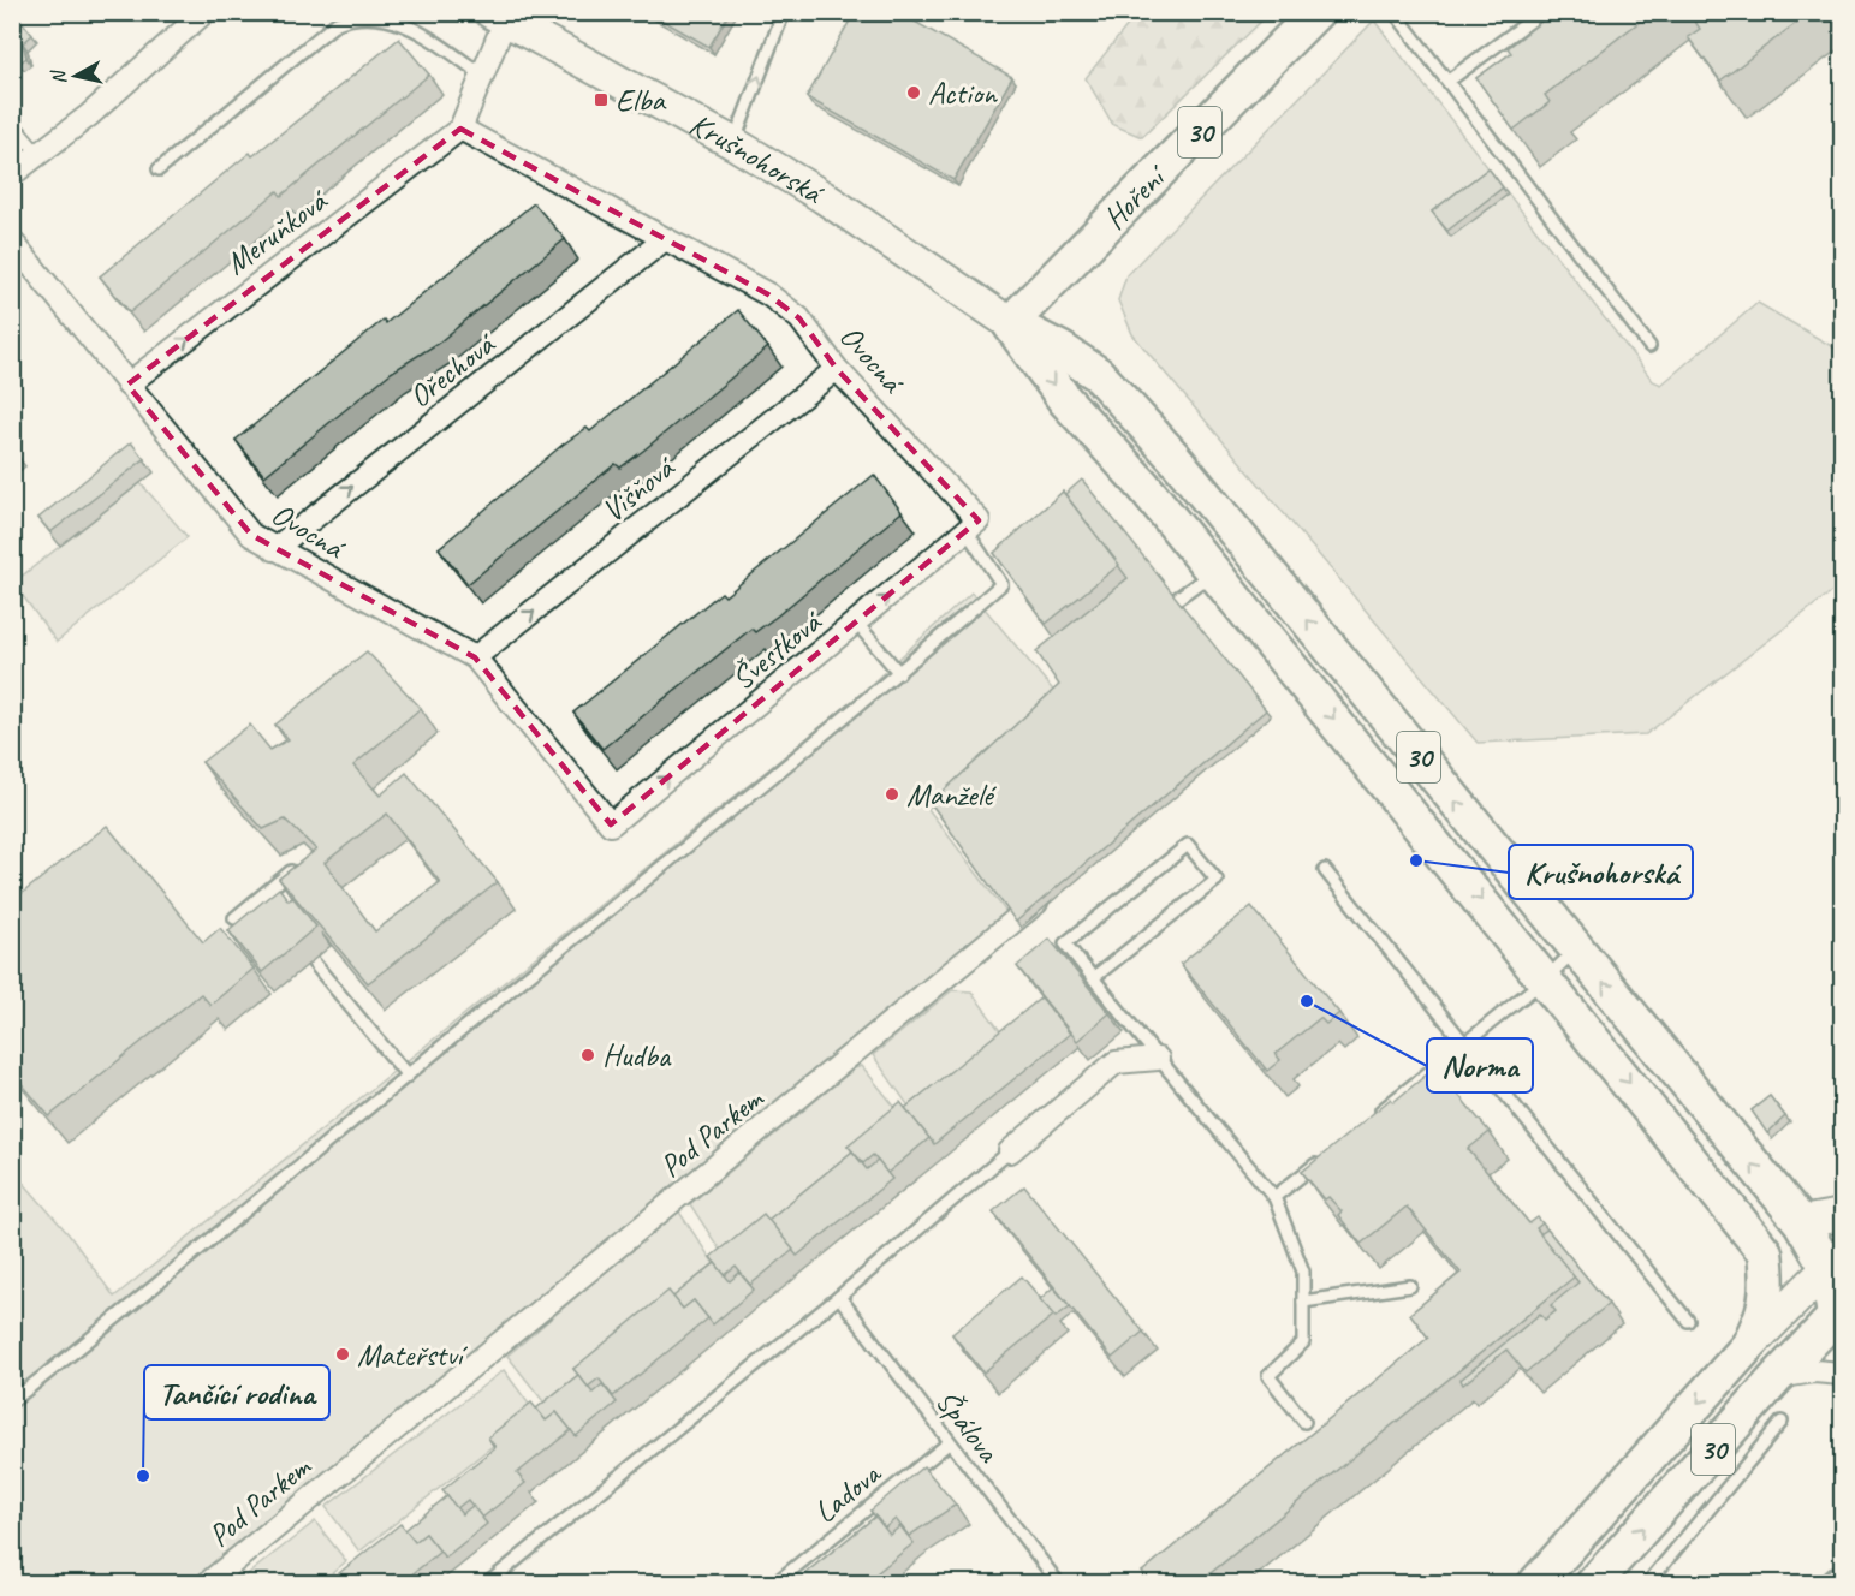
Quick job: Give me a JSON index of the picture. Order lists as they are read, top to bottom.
{
  "streets": {
    "main road": ["30", "Krušnohorská", "Hoření"],
    "street": [
      "Meruňková",
      "Ovocná",
      "Ořechová",
      "Višňová",
      "Švestková",
      "Pod Parkem"
    ],
    "lane": ["Špálova", "Ladova"]
  },
  "crossings": [
    ["30", "Krušnohorská"],
    ["Krušnohorská", "Hoření"],
    ["Meruňková", "Ovocná"],
    ["Ovocná", "Ořechová"],
    ["Ovocná", "Višňová"],
    ["Ovocná", "Švestková"],
    ["Špálova", "Ladova"]
  ],
  "one_way": [
    "Meruňková",
    "Ořechová",
    "Višňová",
    "Švestková"
  ],
  "places": {
    "other": [
      "Action",
      "Manželé",
      "Krušnohorská",
      "Norma",
      "Hudba",
      "Mateřství",
      "Tančící rodina"
    ],
    "transit": ["Elba"]
  },
  "north": "left"
}
